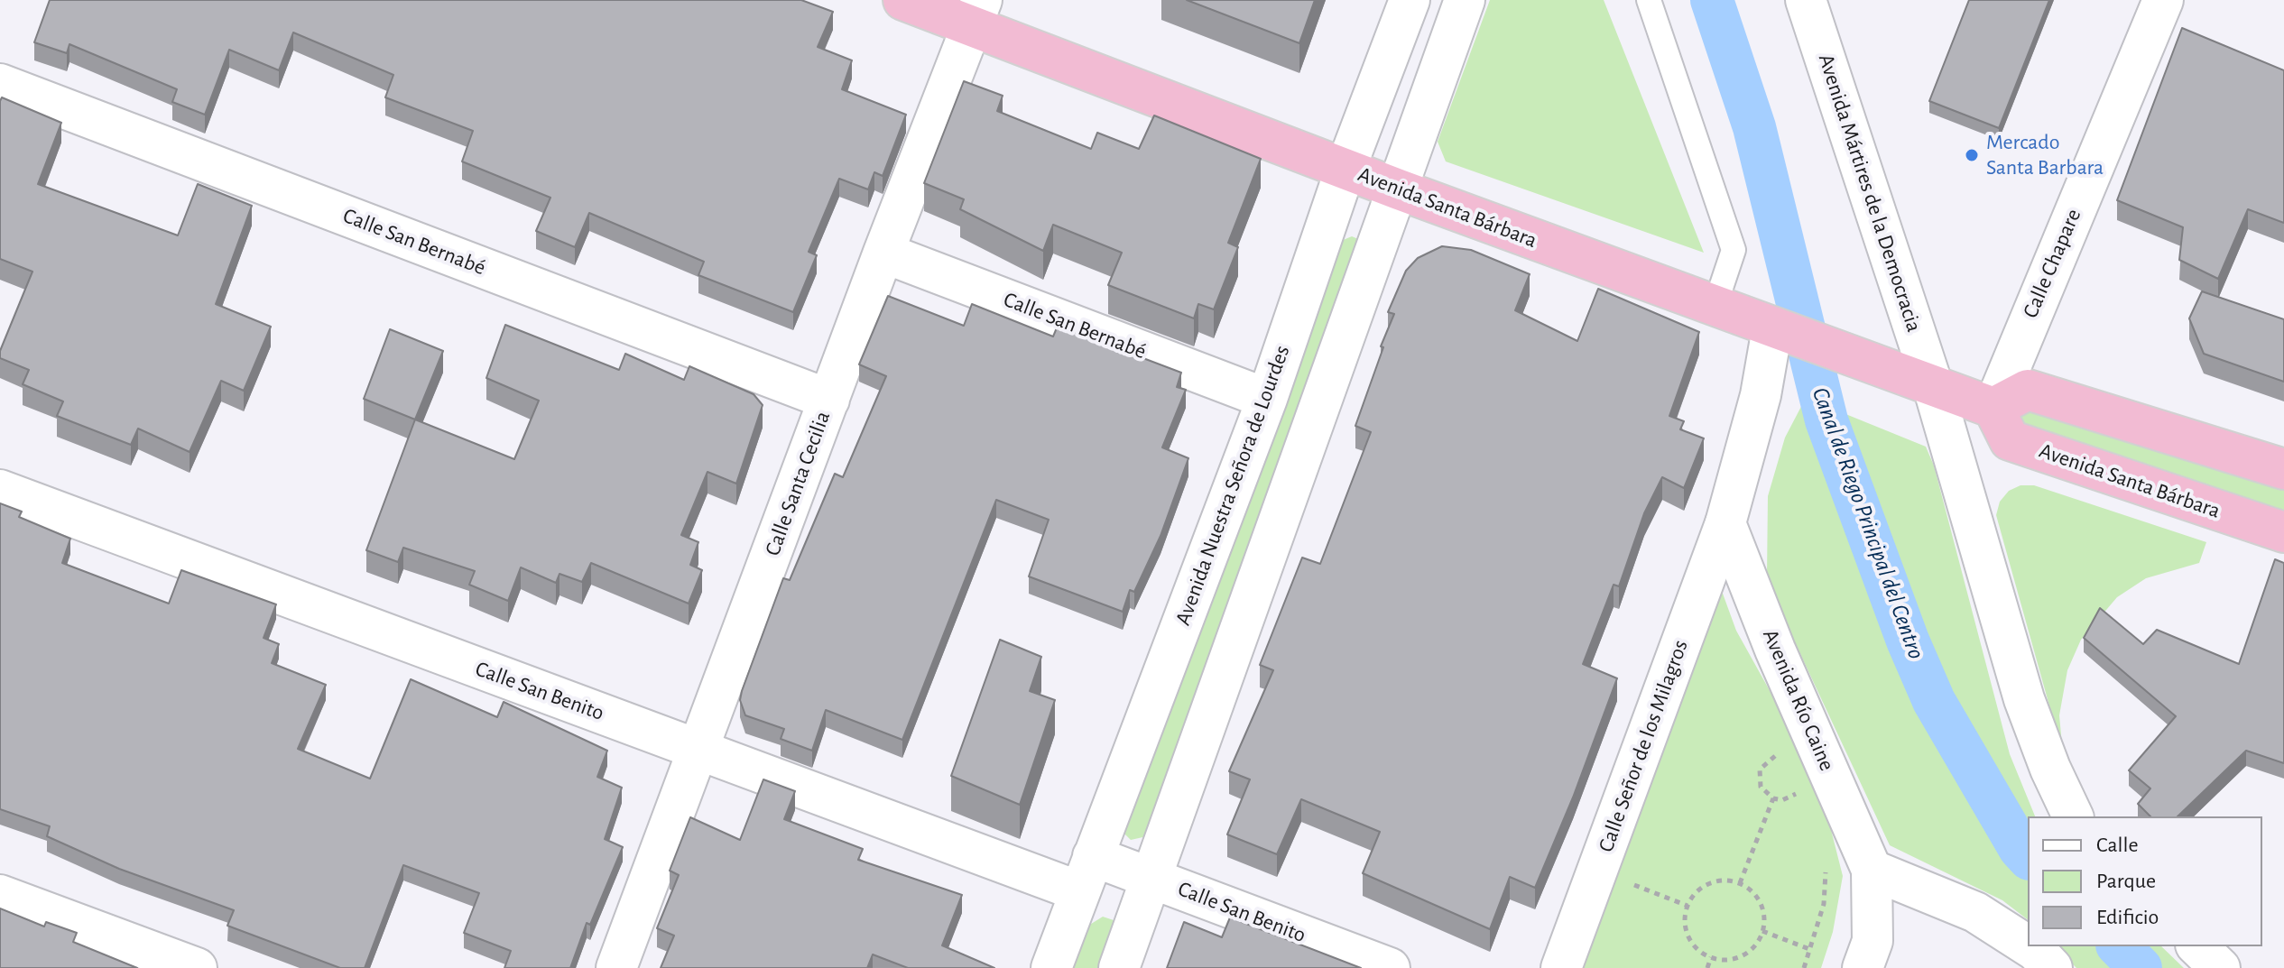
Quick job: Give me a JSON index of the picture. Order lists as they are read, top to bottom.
{
  "streets": {
    "highway": ["Avenida Santa Bárbara"],
    "street": [
      "Avenida Mártires de la Democracia",
      "Calle San Bernabé",
      "Calle Chapare",
      "Calle Santa Cecilia",
      "Avenida Nuestra Señora de Lourdes",
      "Calle San Benito",
      "Avenida Río Caine",
      "Calle Señor de los Milagros"
    ]
  },
  "crossings": [
    ["Avenida Mártires de la Democracia", "Avenida Santa Bárbara"],
    ["Avenida Santa Bárbara", "Calle Chapare"],
    ["Avenida Santa Bárbara", "Calle Santa Cecilia"],
    ["Avenida Santa Bárbara", "Avenida Nuestra Señora de Lourdes"],
    ["Calle San Bernabé", "Calle Santa Cecilia"],
    ["Calle San Bernabé", "Avenida Nuestra Señora de Lourdes"],
    ["Calle Santa Cecilia", "Calle San Benito"],
    ["Avenida Nuestra Señora de Lourdes", "Calle San Benito"],
    ["Avenida Río Caine", "Calle Señor de los Milagros"]
  ],
  "water": ["Canal de Riego Principal del Centro"],
  "places": ["Mercado Santa Barbara"],
  "legend": ["Calle", "Parque", "Edificio"]
}
